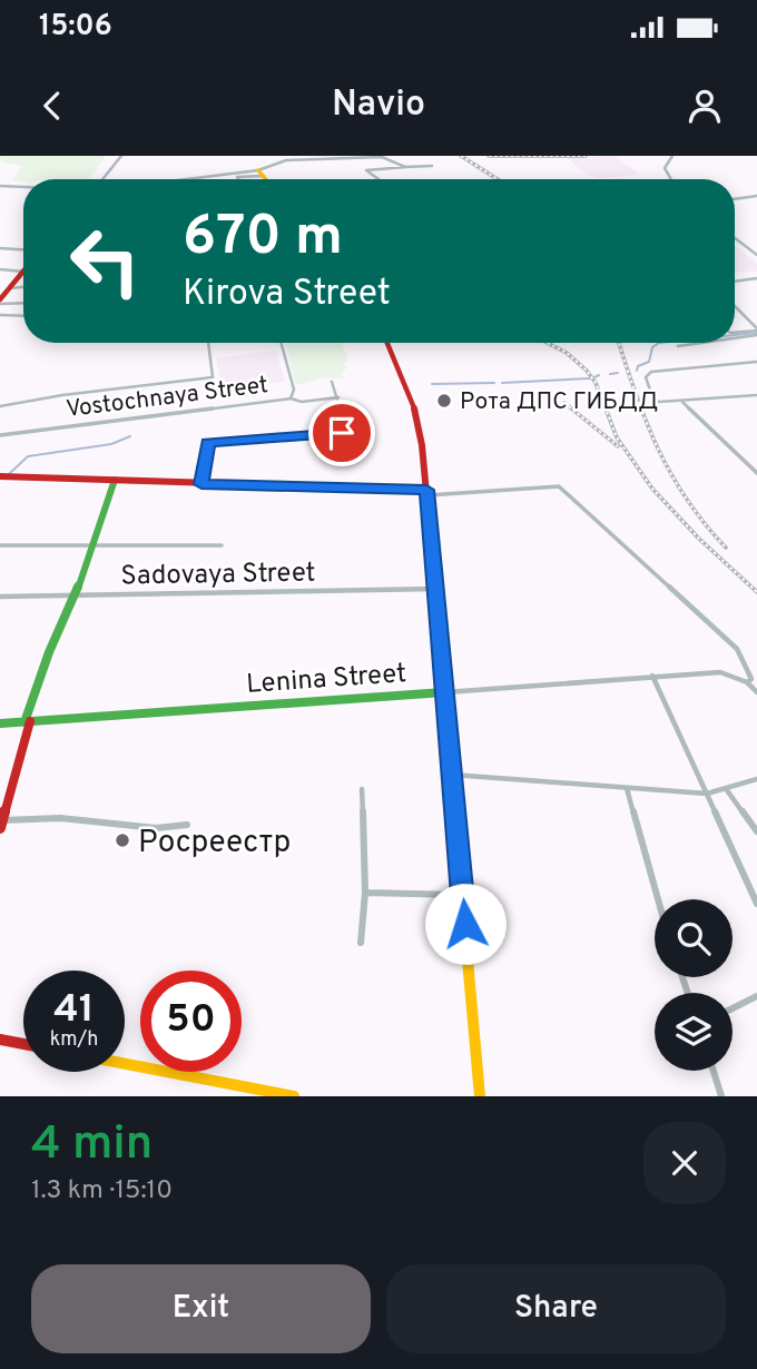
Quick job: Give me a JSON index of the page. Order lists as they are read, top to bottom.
{
  "streets": {
    "street": ["Vostochnaya Street", "Sadovaya Street", "Lenina Street"]
  },
  "places": ["Рота ДПС ГИБДД", "Росреестр"],
  "page": {
    "status": "15:06",
    "header": "Navio",
    "turn": ["670 m", "Kirova Street"],
    "speed": "41 km/h",
    "limit": "50",
    "heading": ["4 min", "1.3 km · 15:10"],
    "buttons": ["Exit", "Share"]
  }
}
